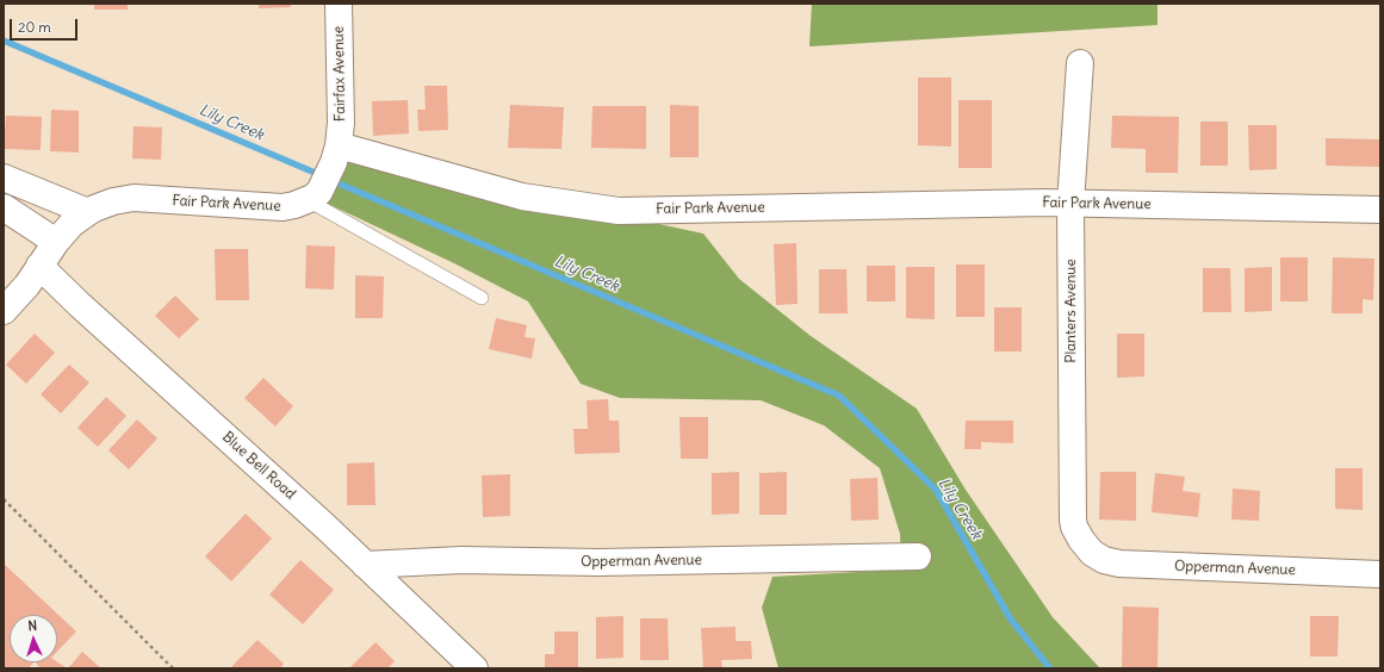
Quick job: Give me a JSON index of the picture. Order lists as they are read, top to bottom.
{
  "streets": {
    "street": [
      "Fairfax Avenue",
      "Fair Park Avenue",
      "Planters Avenue",
      "Blue Bell Road",
      "Opperman Avenue"
    ]
  },
  "crossings": [
    ["Fairfax Avenue", "Fair Park Avenue"],
    ["Fair Park Avenue", "Planters Avenue"],
    ["Fair Park Avenue", "Blue Bell Road"],
    ["Planters Avenue", "Opperman Avenue"],
    ["Blue Bell Road", "Opperman Avenue"]
  ],
  "water": ["Lily Creek"],
  "scale_bar": "20 m",
  "north": "top"
}
